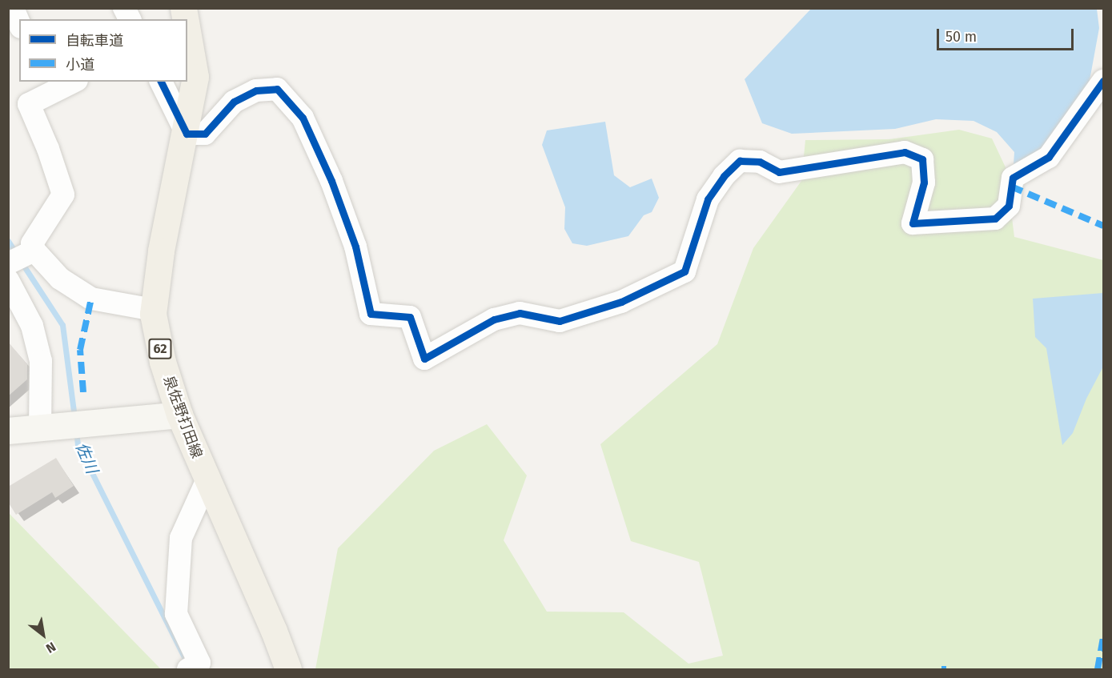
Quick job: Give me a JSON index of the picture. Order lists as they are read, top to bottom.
{
  "streets": {
    "main road": ["62", "泉佐野打田線"]
  },
  "water": ["佐川"],
  "legend": ["自転車道", "小道"],
  "scale_bar": "50 m",
  "north": "bottom right"
}
